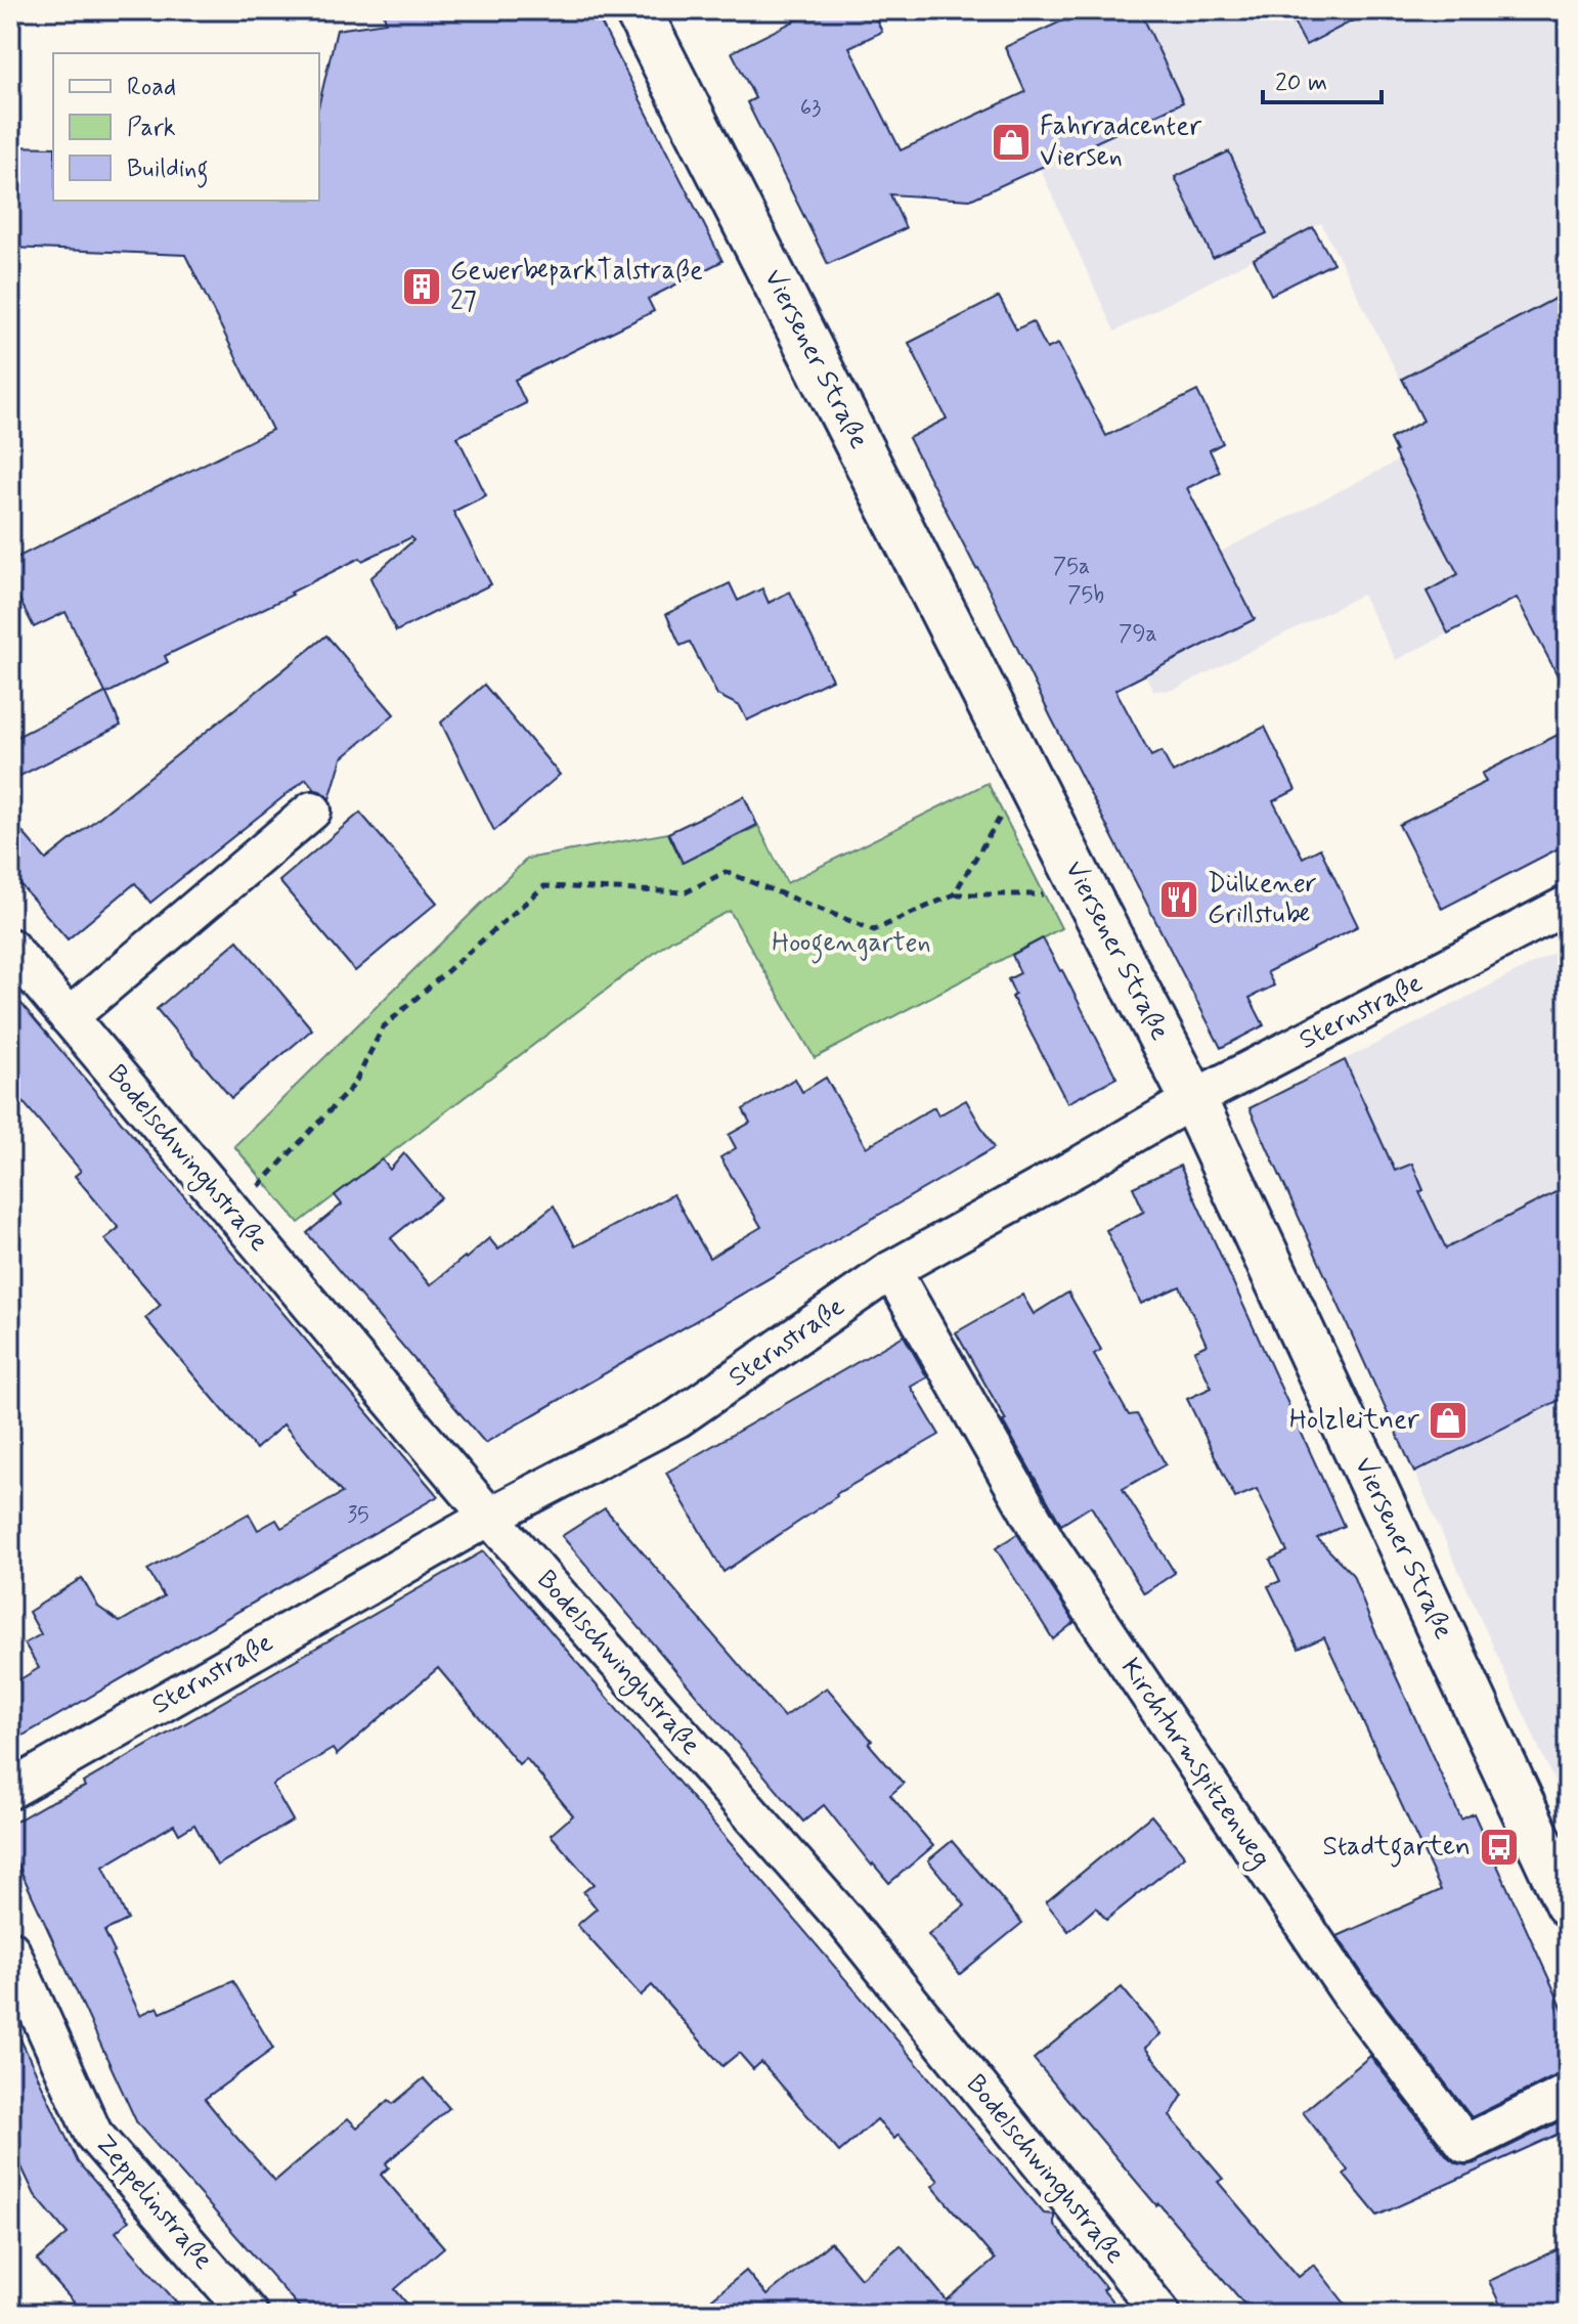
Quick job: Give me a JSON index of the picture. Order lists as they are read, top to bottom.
{
  "streets": {
    "main road": ["Viersener Straße"],
    "street": [
      "Sternstraße",
      "Bodelschwinghstraße",
      "Kirchturmspitzenweg",
      "Zeppelinstraße"
    ]
  },
  "crossings": [
    ["Viersener Straße", "Sternstraße"],
    ["Sternstraße", "Bodelschwinghstraße"],
    ["Sternstraße", "Kirchturmspitzenweg"]
  ],
  "parks": ["Hoogengarten"],
  "places": {
    "shop": ["Fahrradcenter Viersen", "Holzleitner"],
    "building": ["GewerbeparkTalstraße 27"],
    "restaurant": ["Dülkener Grillstube"],
    "bus stop": ["Stadtgarten"]
  },
  "house_numbers": [
    "63",
    "75a",
    "75b",
    "79a",
    "35"
  ],
  "legend": ["Road", "Park", "Building"],
  "scale_bar": "20 m"
}
